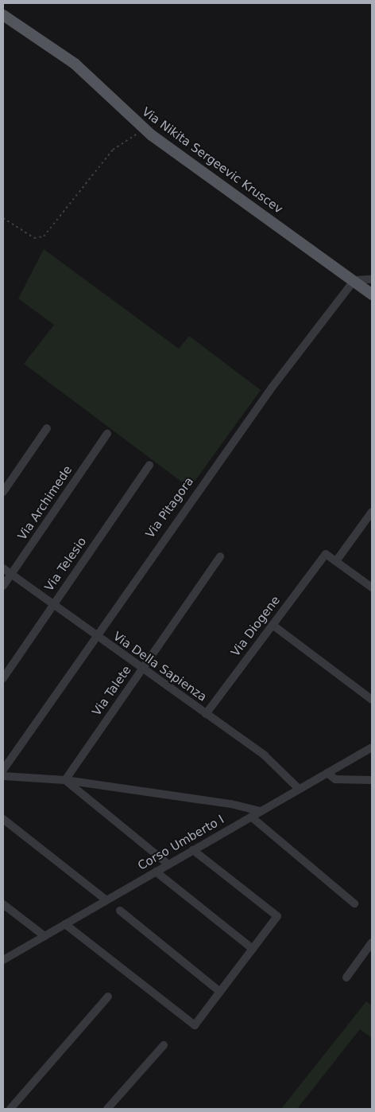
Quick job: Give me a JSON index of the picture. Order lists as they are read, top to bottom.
{
  "streets": {
    "main road": ["Via Nikita Sergeevic Kruscev"],
    "street": [
      "Via Archimede",
      "Via Pitagora",
      "Via Telesio",
      "Via Diogene",
      "Via Della Sapienza",
      "Via Talete",
      "Corso Umberto I"
    ]
  },
  "crossings": [
    ["Via Nikita Sergeevic Kruscev", "Via Pitagora"],
    ["Via Archimede", "Via Della Sapienza"],
    ["Via Pitagora", "Via Della Sapienza"],
    ["Via Telesio", "Via Della Sapienza"],
    ["Via Diogene", "Via Della Sapienza"],
    ["Via Della Sapienza", "Via Talete"],
    ["Via Della Sapienza", "Corso Umberto I"]
  ]
}
